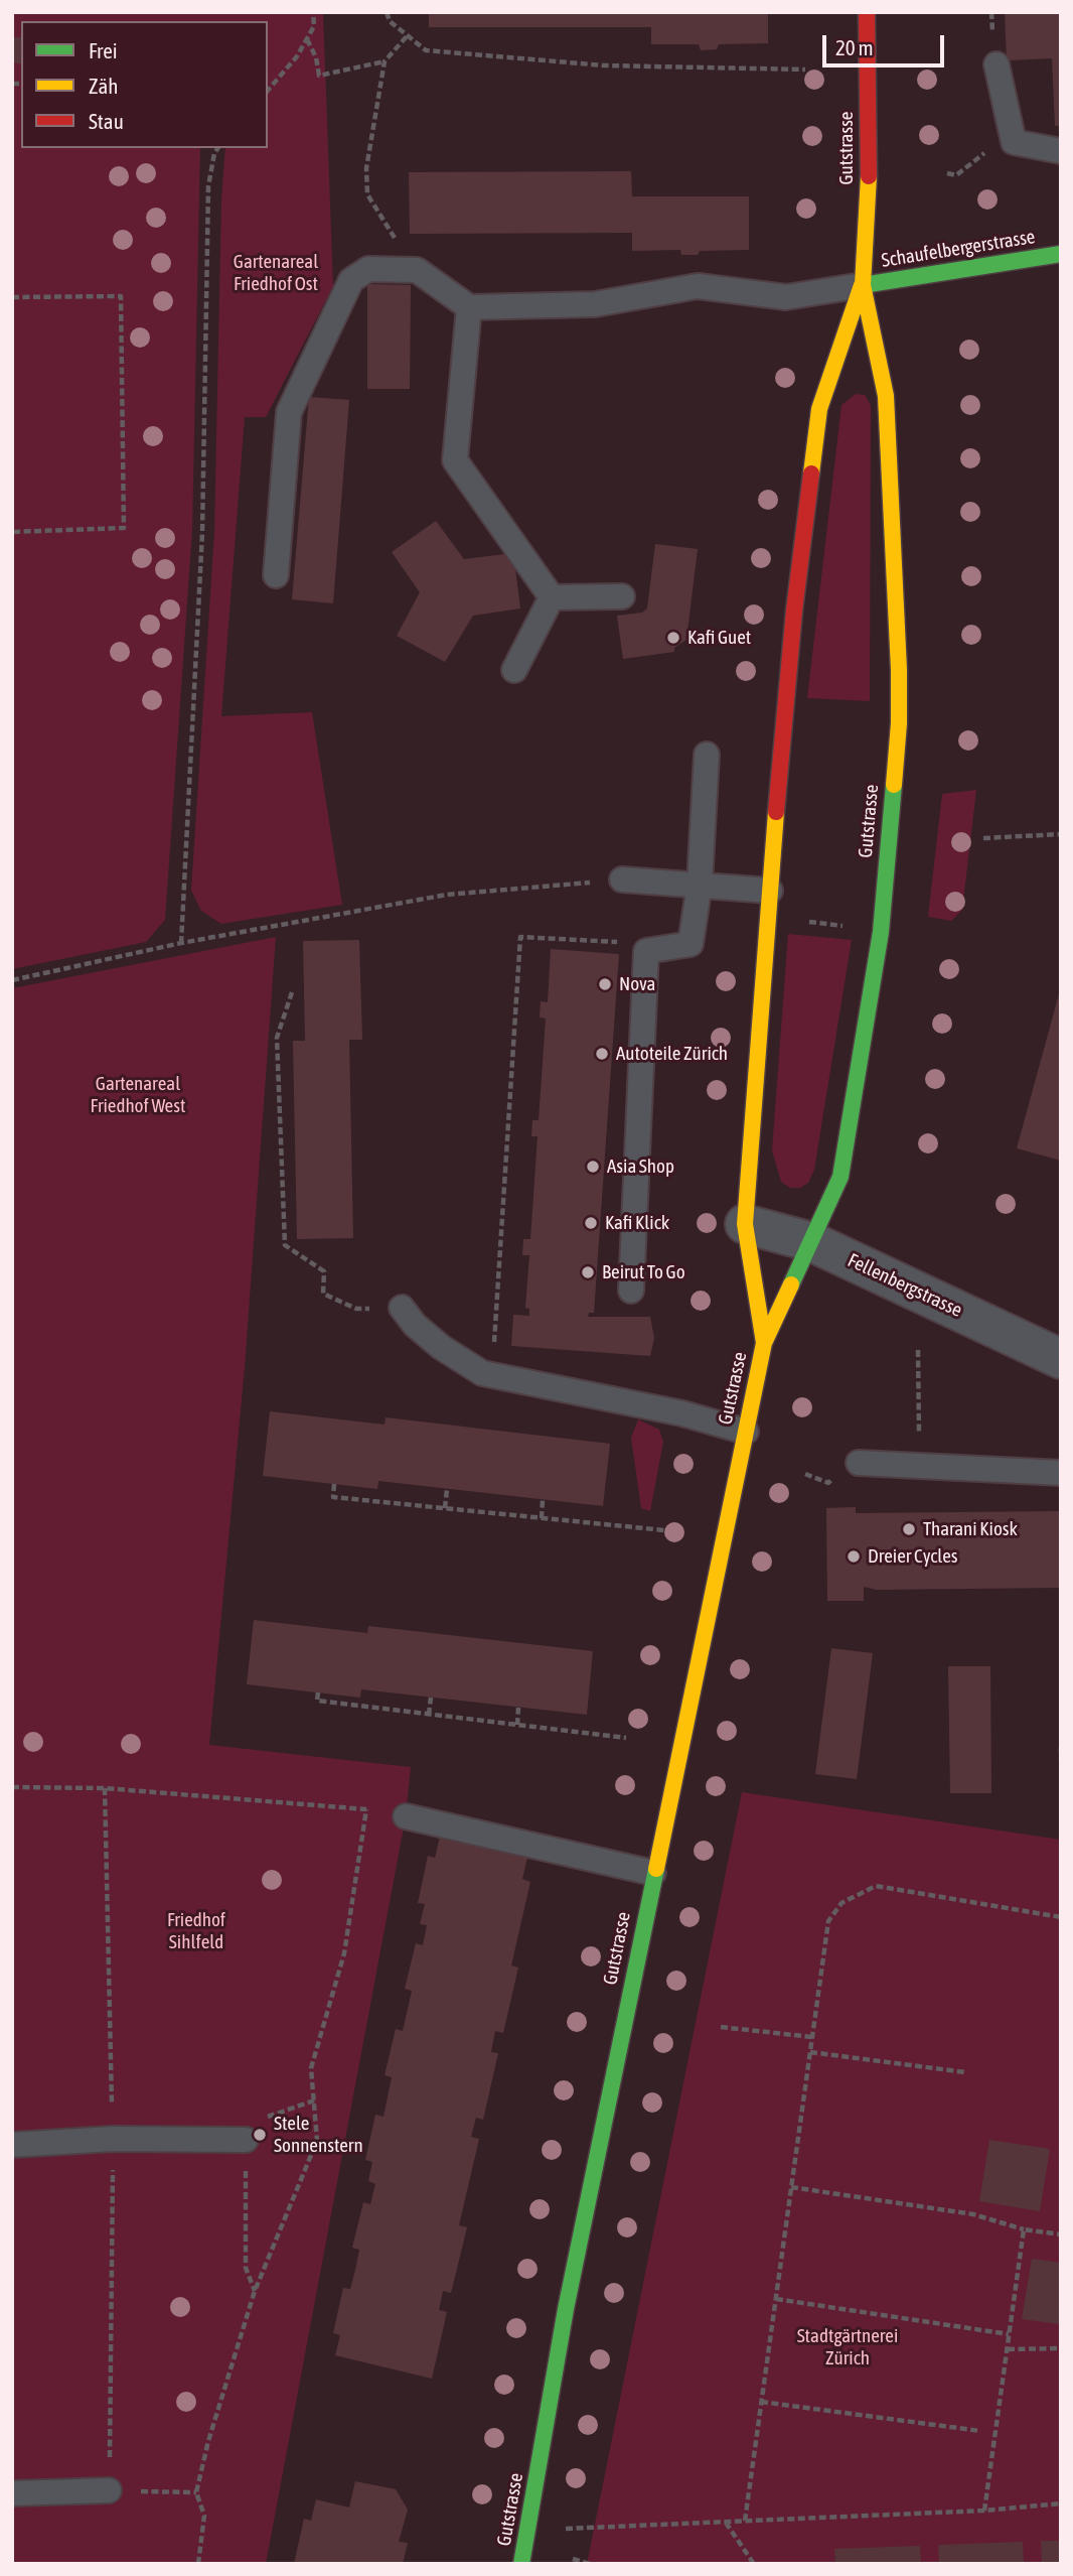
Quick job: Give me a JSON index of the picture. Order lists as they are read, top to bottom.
{
  "streets": {
    "main road": ["Gutstrasse", "Schaufelbergerstrasse"],
    "street": ["Fellenbergstrasse"]
  },
  "crossings": [
    ["Gutstrasse", "Schaufelbergerstrasse"],
    ["Gutstrasse", "Fellenbergstrasse"]
  ],
  "parks": [
    "Gartenareal Friedhof Ost",
    "Gartenareal Friedhof West",
    "Friedhof Sihlfeld",
    "Stadtgärtnerei Zürich"
  ],
  "places": [
    "Kafi Guet",
    "Nova",
    "Autoteile Zürich",
    "Asia Shop",
    "Kafi Klick",
    "Beirut To Go",
    "Tharani Kiosk",
    "Dreier Cycles",
    "Stele Sonnenstern"
  ],
  "legend": ["Frei", "Zäh", "Stau"],
  "scale_bar": "20 m"
}
